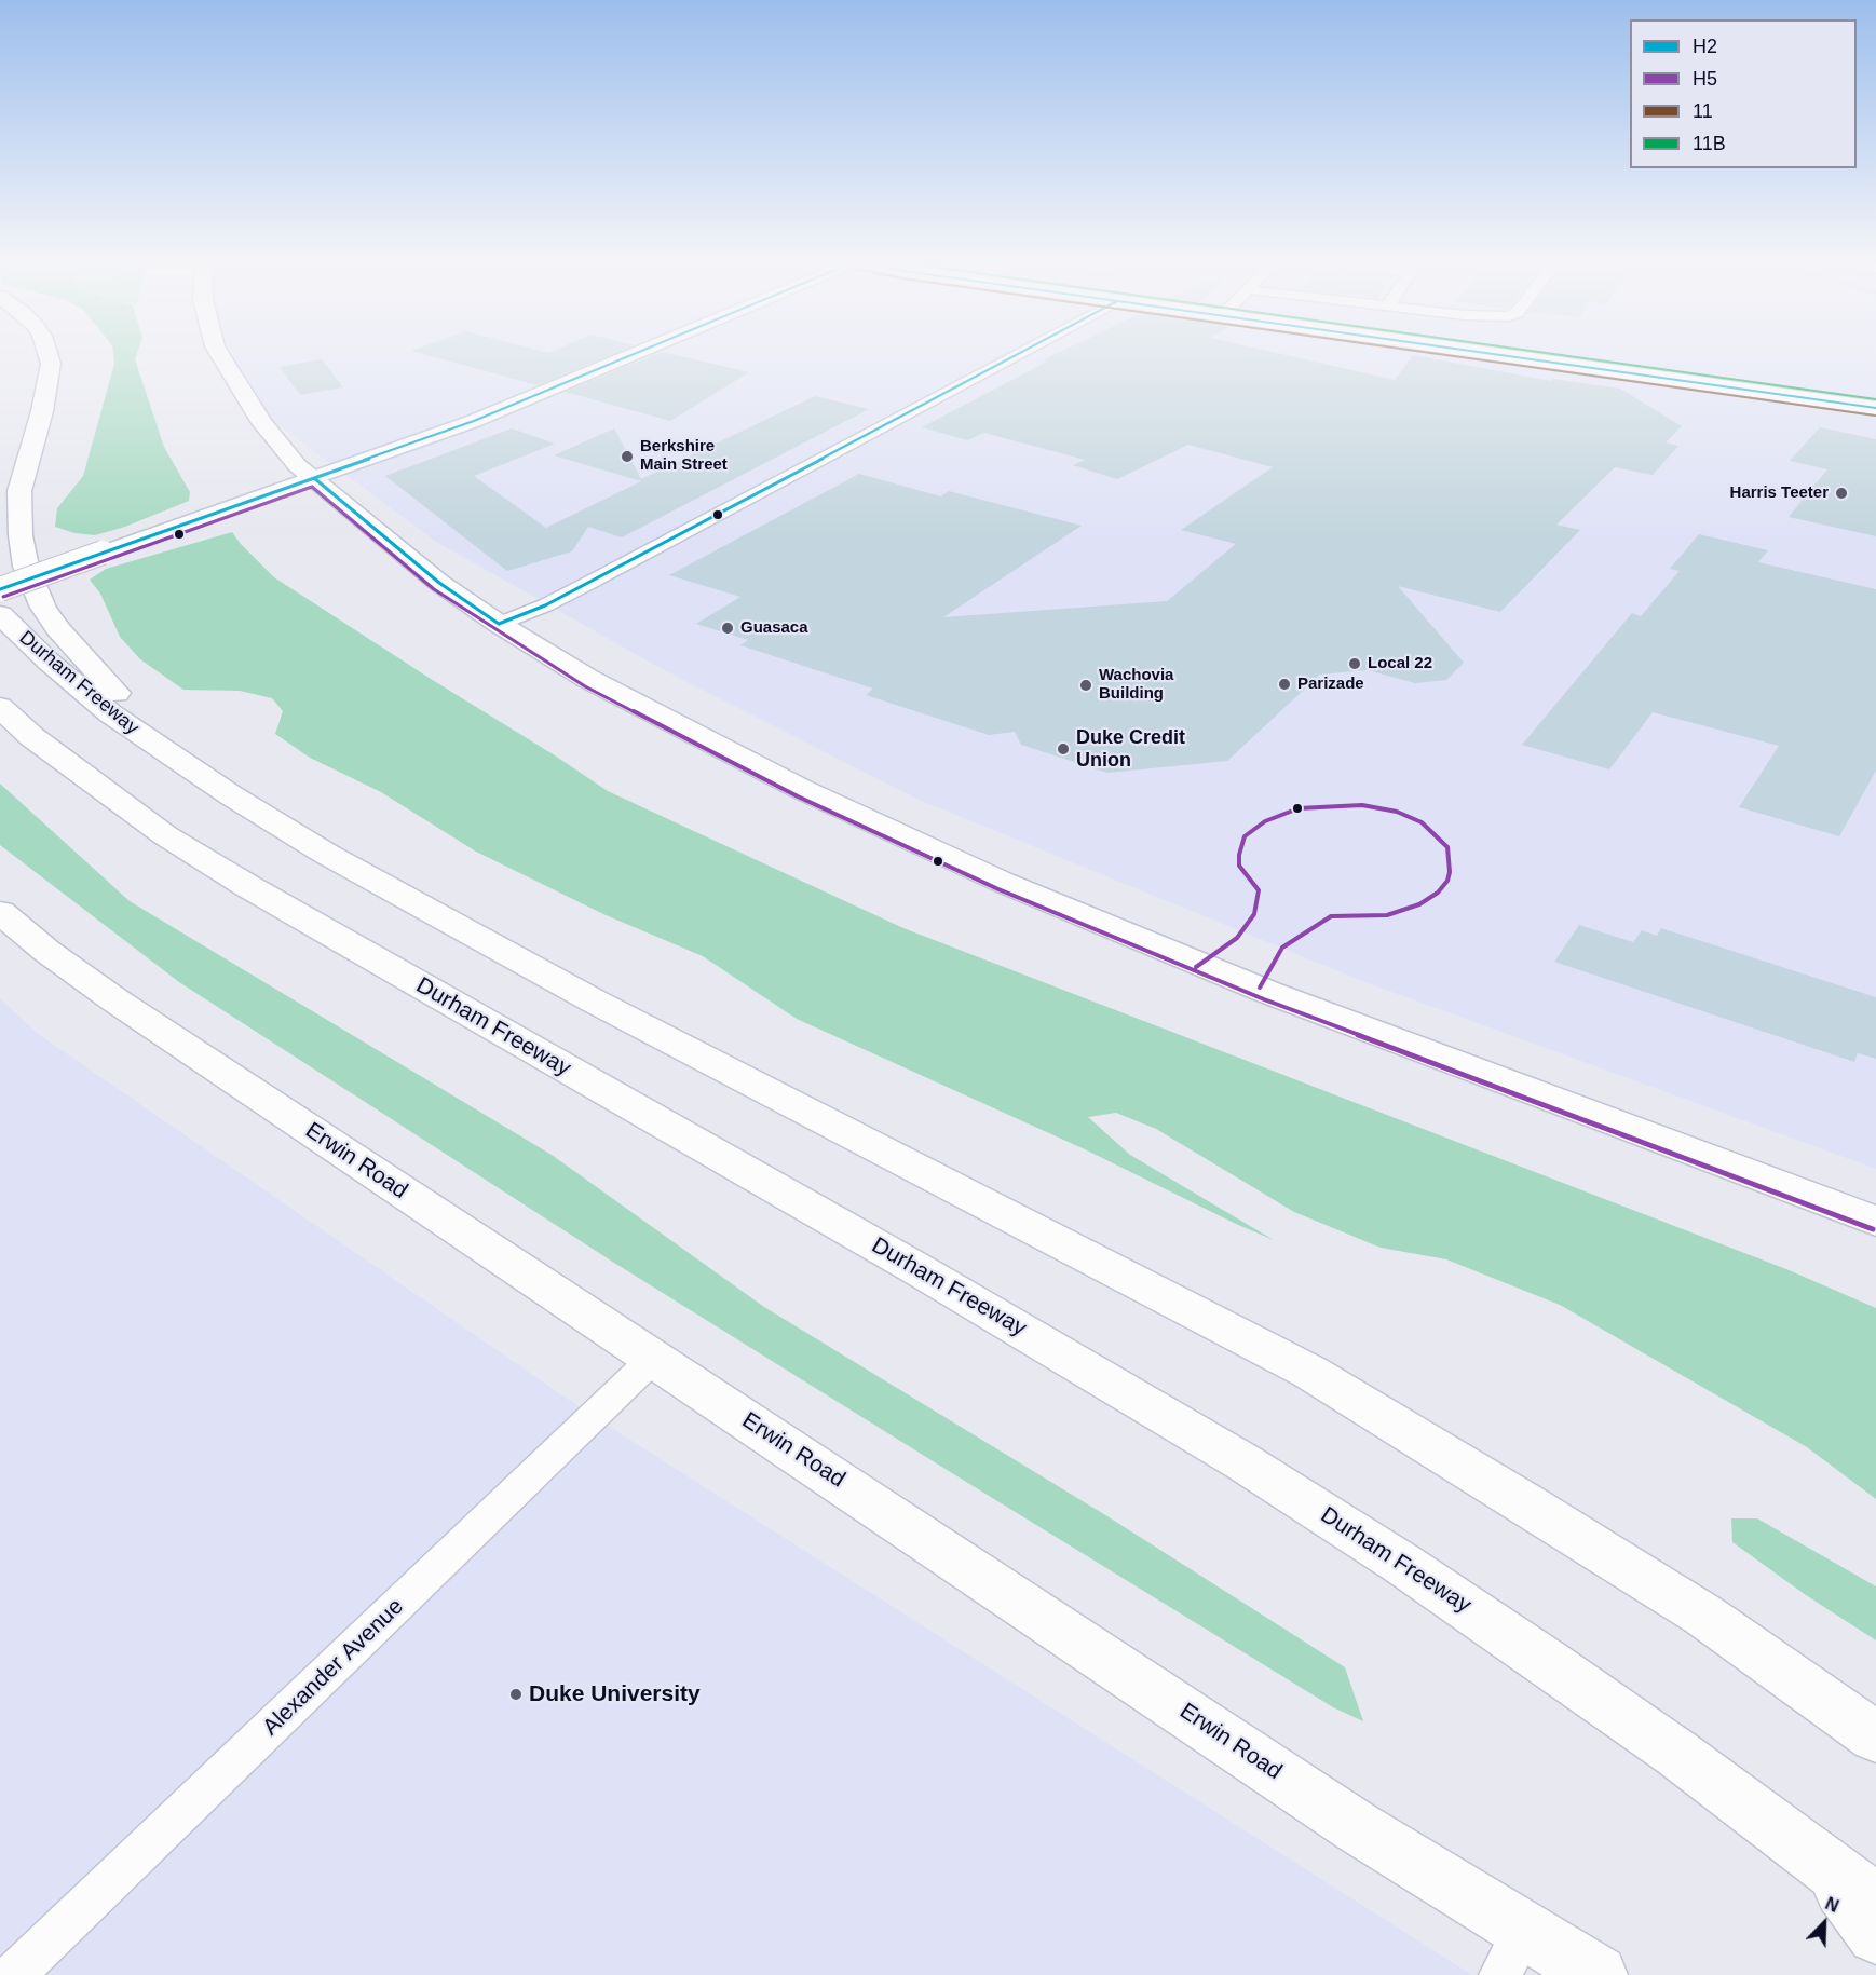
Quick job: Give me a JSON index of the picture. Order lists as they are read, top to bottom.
{
  "streets": {
    "main road": ["Durham Freeway", "Erwin Road"],
    "street": ["Alexander Avenue"]
  },
  "crossings": [
    ["Erwin Road", "Alexander Avenue"]
  ],
  "places": [
    "Berkshire Main Street",
    "Harris Teeter",
    "Guasaca",
    "Local 22",
    "Parizade",
    "Wachovia Building",
    "Duke Credit Union",
    "Duke University"
  ],
  "lines": [
    "transit line H2",
    "transit line 11",
    "transit line 11B",
    "transit line H5"
  ],
  "legend": [
    "H2",
    "H5",
    "11",
    "11B"
  ],
  "north": "top right"
}
